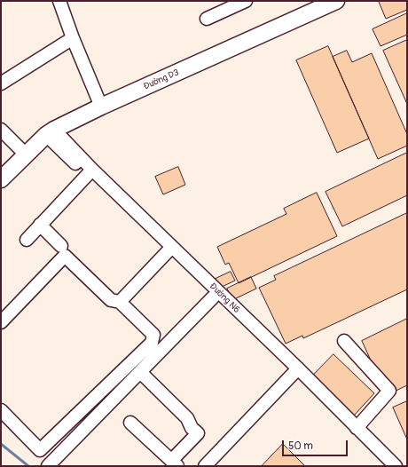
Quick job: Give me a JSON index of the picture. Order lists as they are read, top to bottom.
{
  "streets": {
    "main road": ["Đường D3"],
    "street": ["Đường N6"]
  },
  "crossings": [
    ["Đường D3", "Đường N6"]
  ],
  "scale_bar": "50 m"
}
